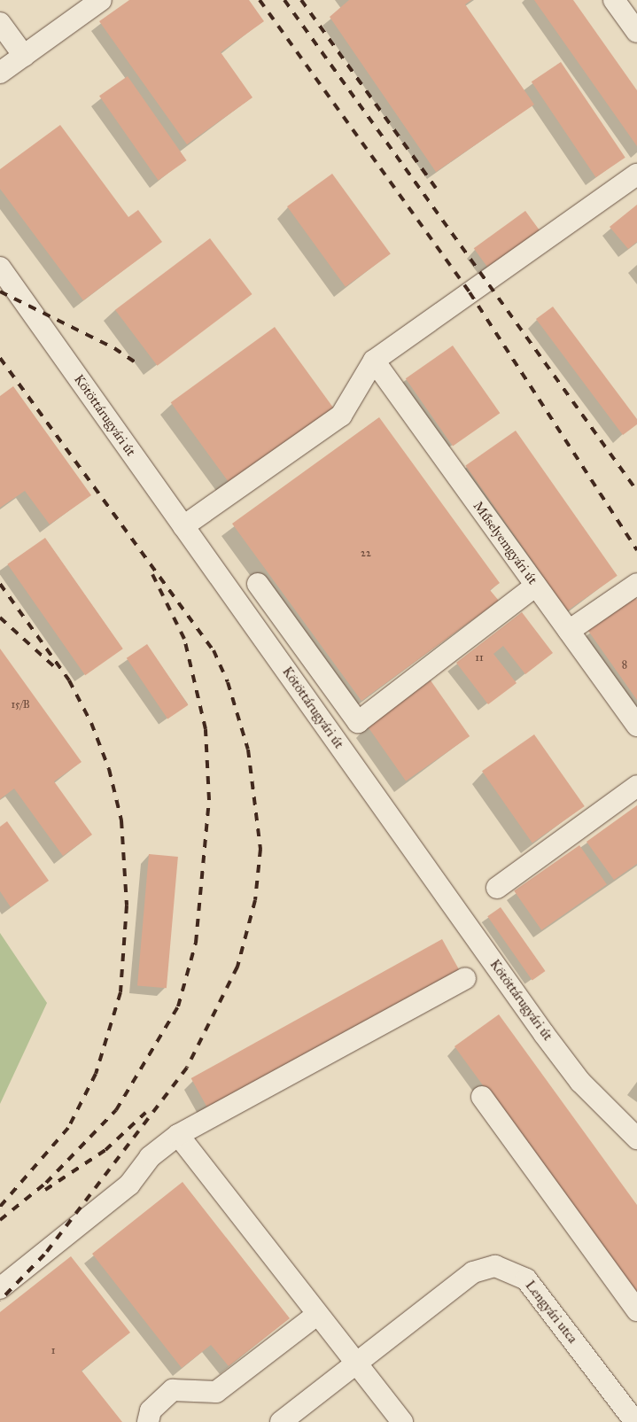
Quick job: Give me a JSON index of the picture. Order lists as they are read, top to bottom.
{
  "streets": {
    "street": ["Kötöttárugyári út", "Műselyemgyári út", "Lengyári utca"]
  },
  "house_numbers": [
    "22",
    "11",
    "8",
    "15/B",
    "1"
  ]
}
